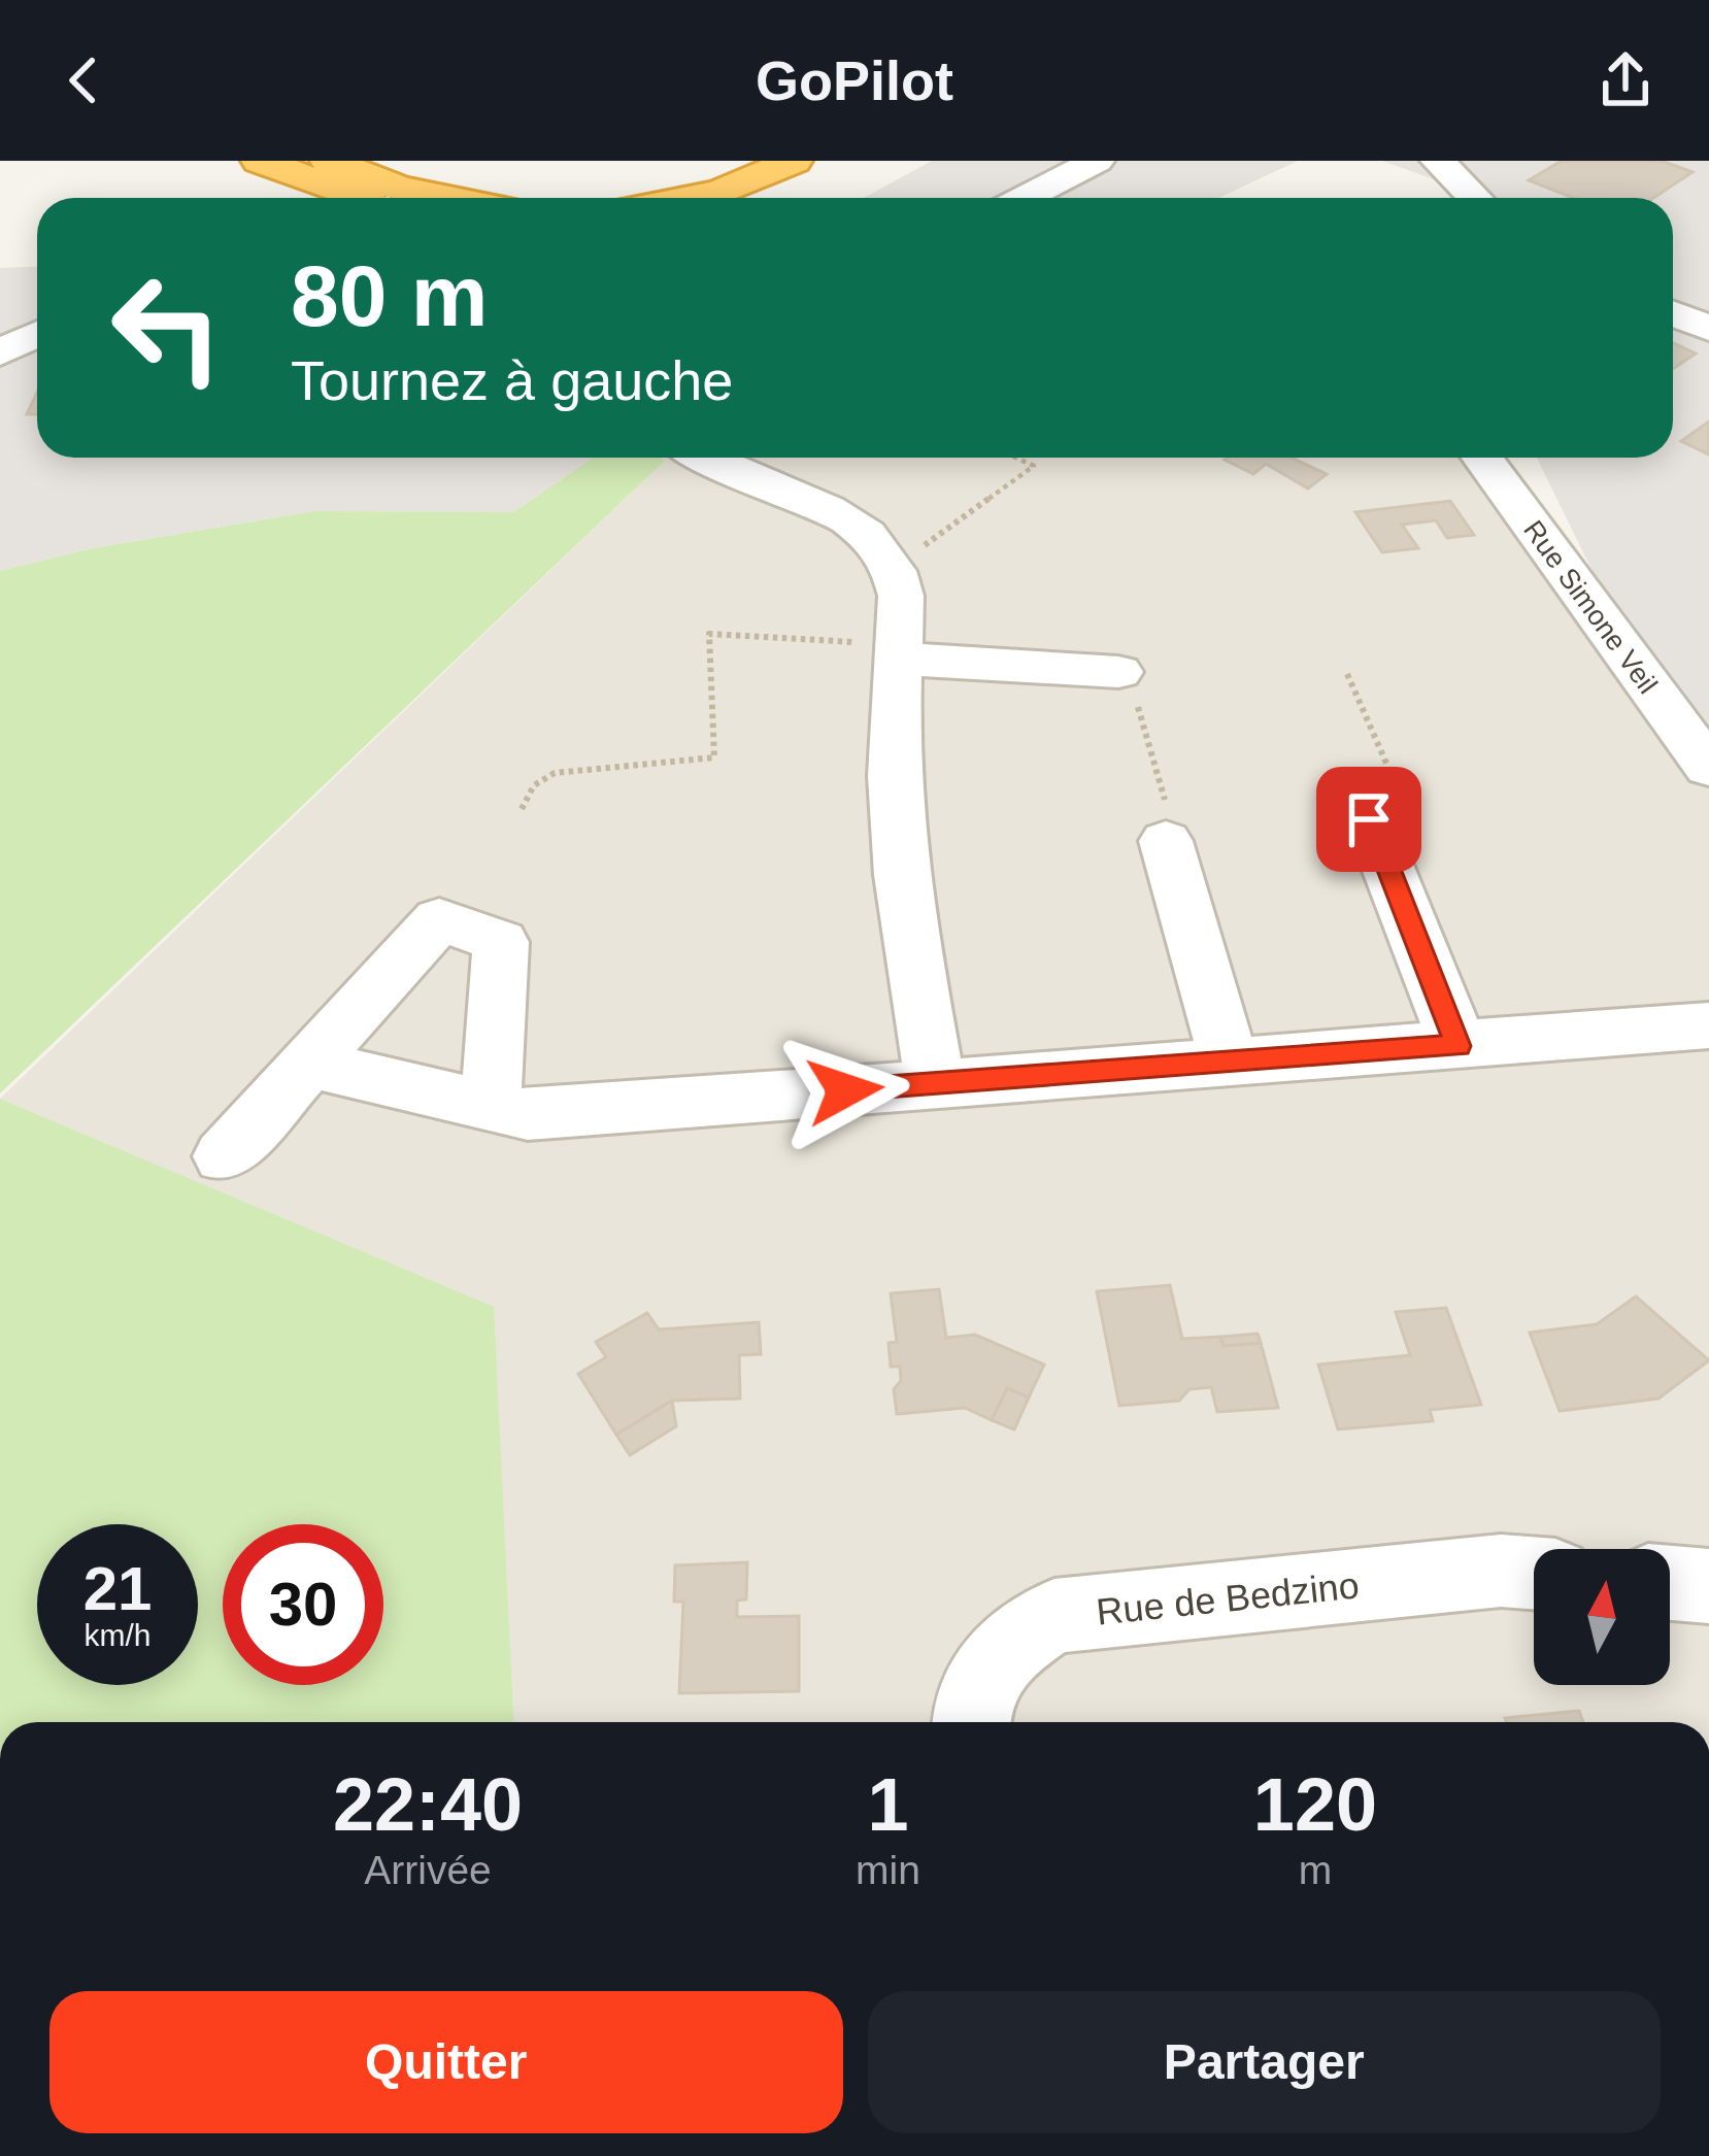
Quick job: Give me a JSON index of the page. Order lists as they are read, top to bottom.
{
  "streets": {
    "street": ["Rue Simone Veil", "Rue de Bedzino"]
  },
  "north": "top",
  "page": {
    "header": "GoPilot",
    "turn": ["80 m", "Tournez à gauche"],
    "speed": "21 km/h",
    "limit": "30",
    "eta": [
      "22:40",
      "Arrivée",
      "1",
      "min",
      "120",
      "m"
    ],
    "buttons": ["Quitter", "Partager"]
  }
}
